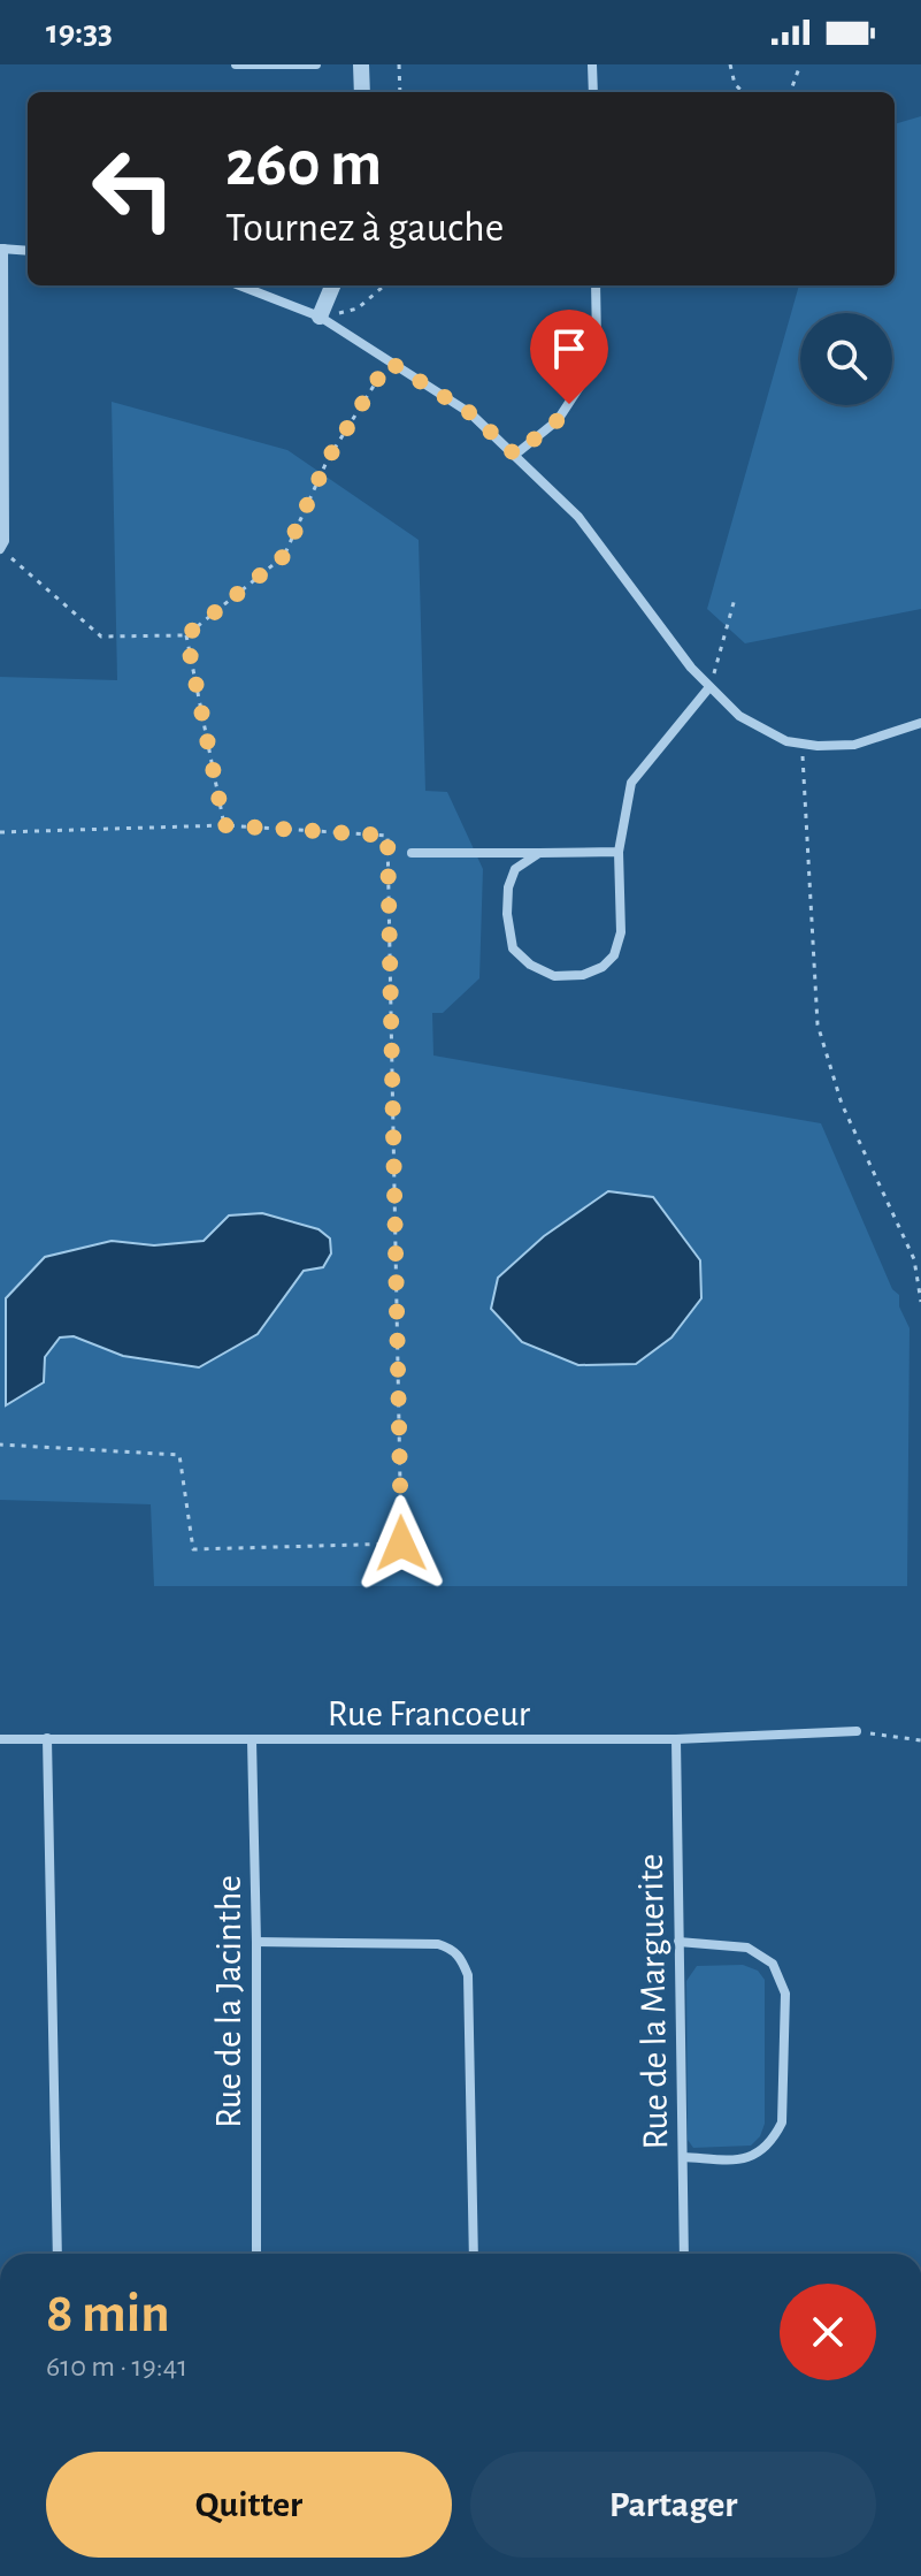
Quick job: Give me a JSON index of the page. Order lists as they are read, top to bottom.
{
  "streets": {
    "street": ["Rue Francoeur", "Rue de la Jacinthe", "Rue de la Marguerite"]
  },
  "crossings": [
    ["Rue Francoeur", "Rue de la Jacinthe"],
    ["Rue Francoeur", "Rue de la Marguerite"]
  ],
  "page": {
    "status": "19:33",
    "turn": ["260 m", "Tournez à gauche"],
    "heading": ["8 min", "610 m · 19:41"],
    "buttons": ["Quitter", "Partager"]
  }
}
